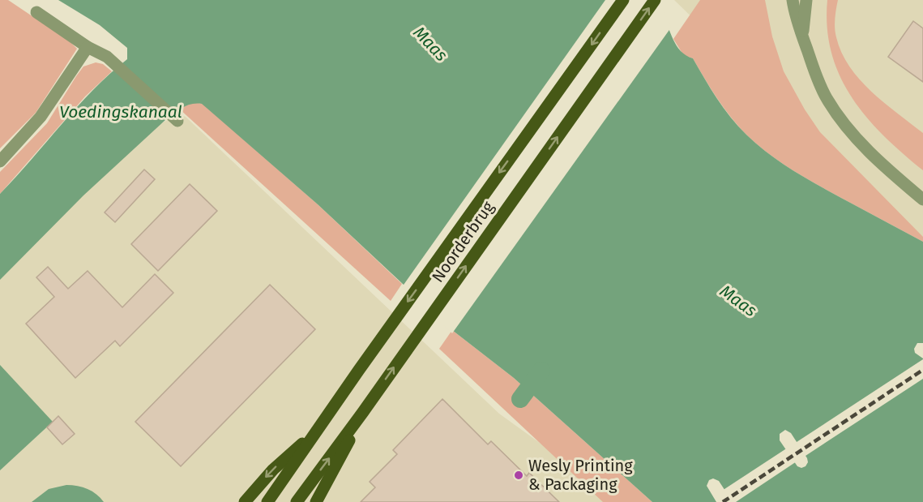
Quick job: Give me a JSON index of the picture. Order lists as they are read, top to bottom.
{
  "streets": {
    "main road": ["Noorderbrug"]
  },
  "water": ["Maas", "Voedingskanaal"],
  "places": ["Wesly Printing & Packaging"]
}
